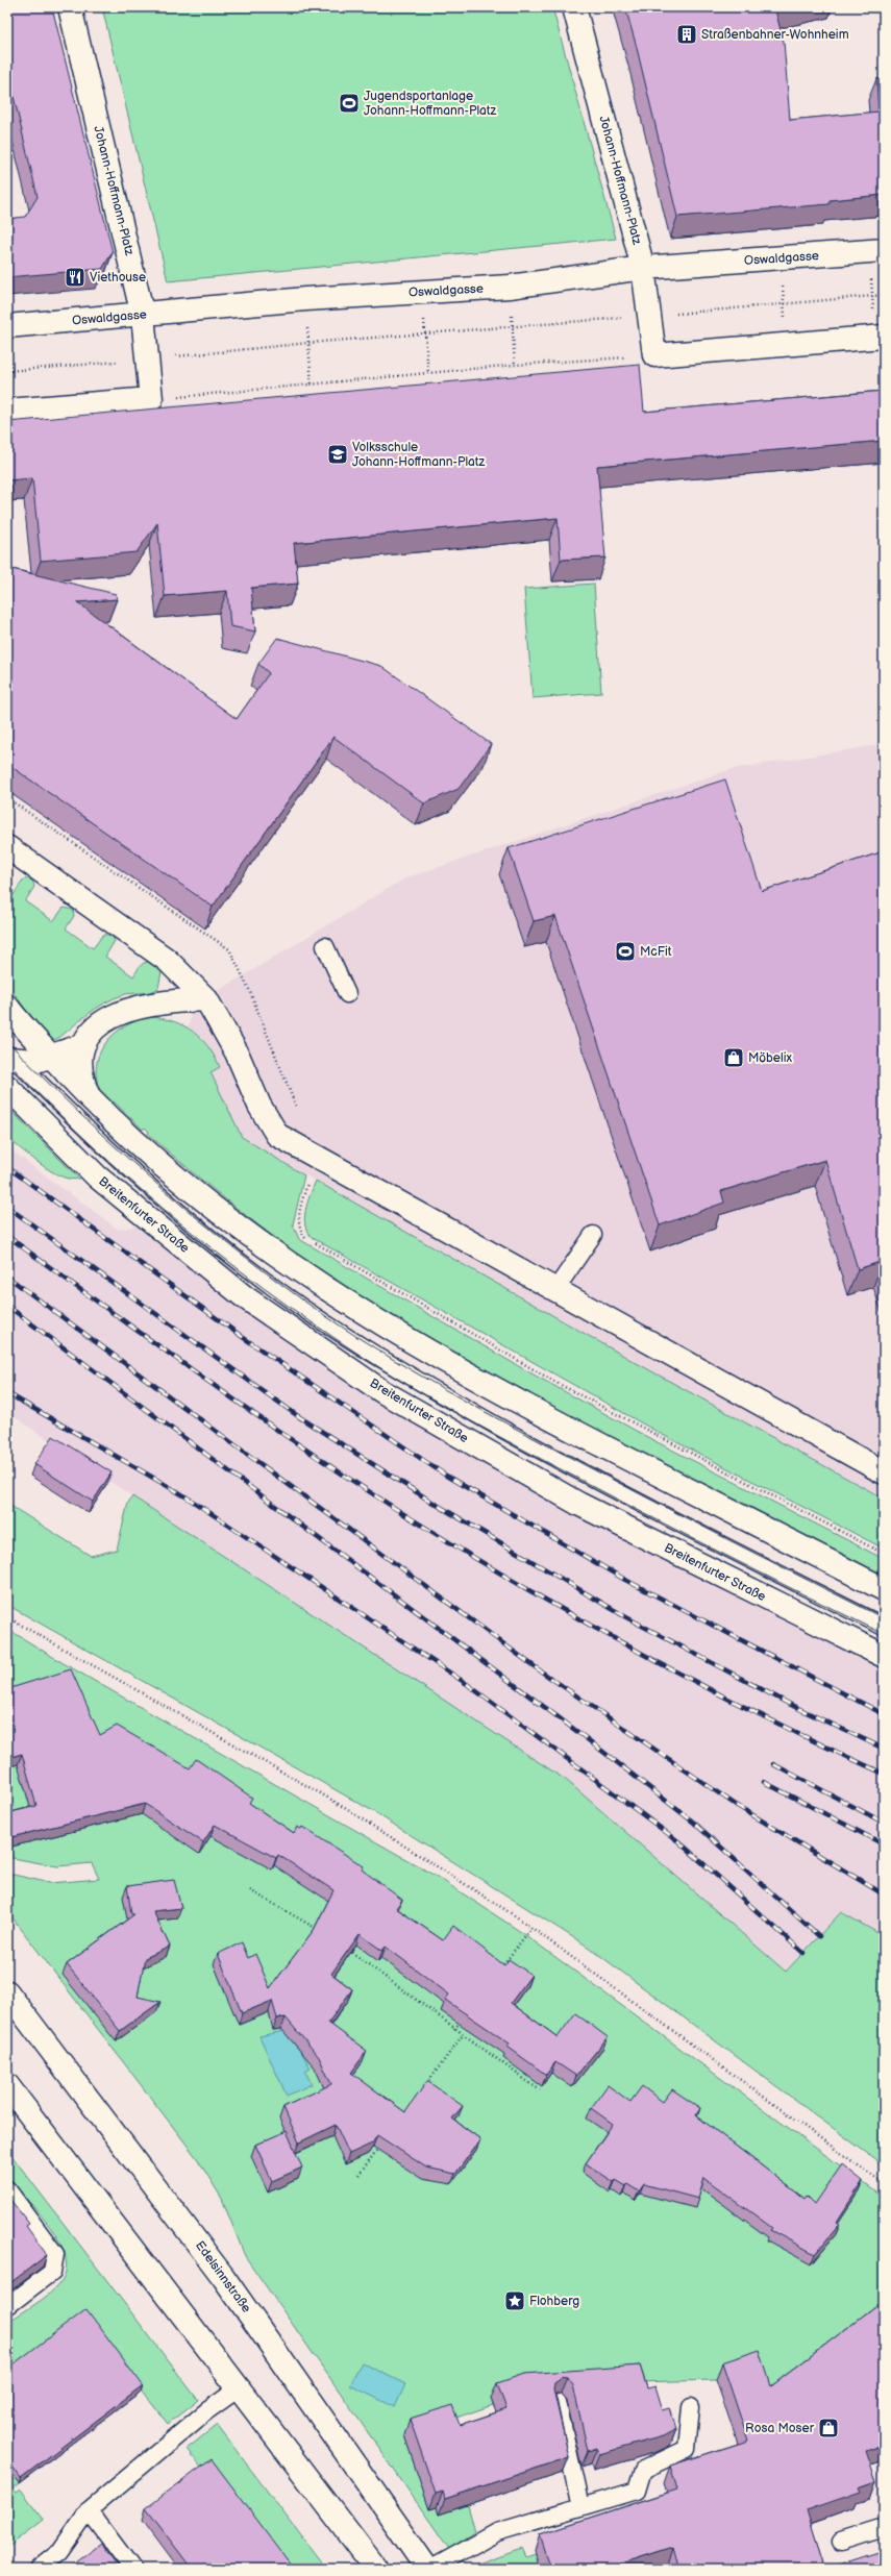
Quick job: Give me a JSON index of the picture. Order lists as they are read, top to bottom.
{
  "streets": {
    "main road": [
      "Johann-Hoffmann-Platz",
      "Oswaldgasse",
      "Breitenfurter Straße",
      "Edelsinnstraße"
    ]
  },
  "crossings": [
    ["Johann-Hoffmann-Platz", "Oswaldgasse"]
  ],
  "places": {
    "building": ["Straßenbahner-Wohnheim"],
    "sports": ["Jugendsportanlage Johann-Hoffmann-Platz", "McFit"],
    "restaurant": ["Viethouse"],
    "school or university": ["Volksschule Johann-Hoffmann-Platz"],
    "shop": ["Möbelix", "Rosa Moser"],
    "place": ["Flohberg"]
  }
}
